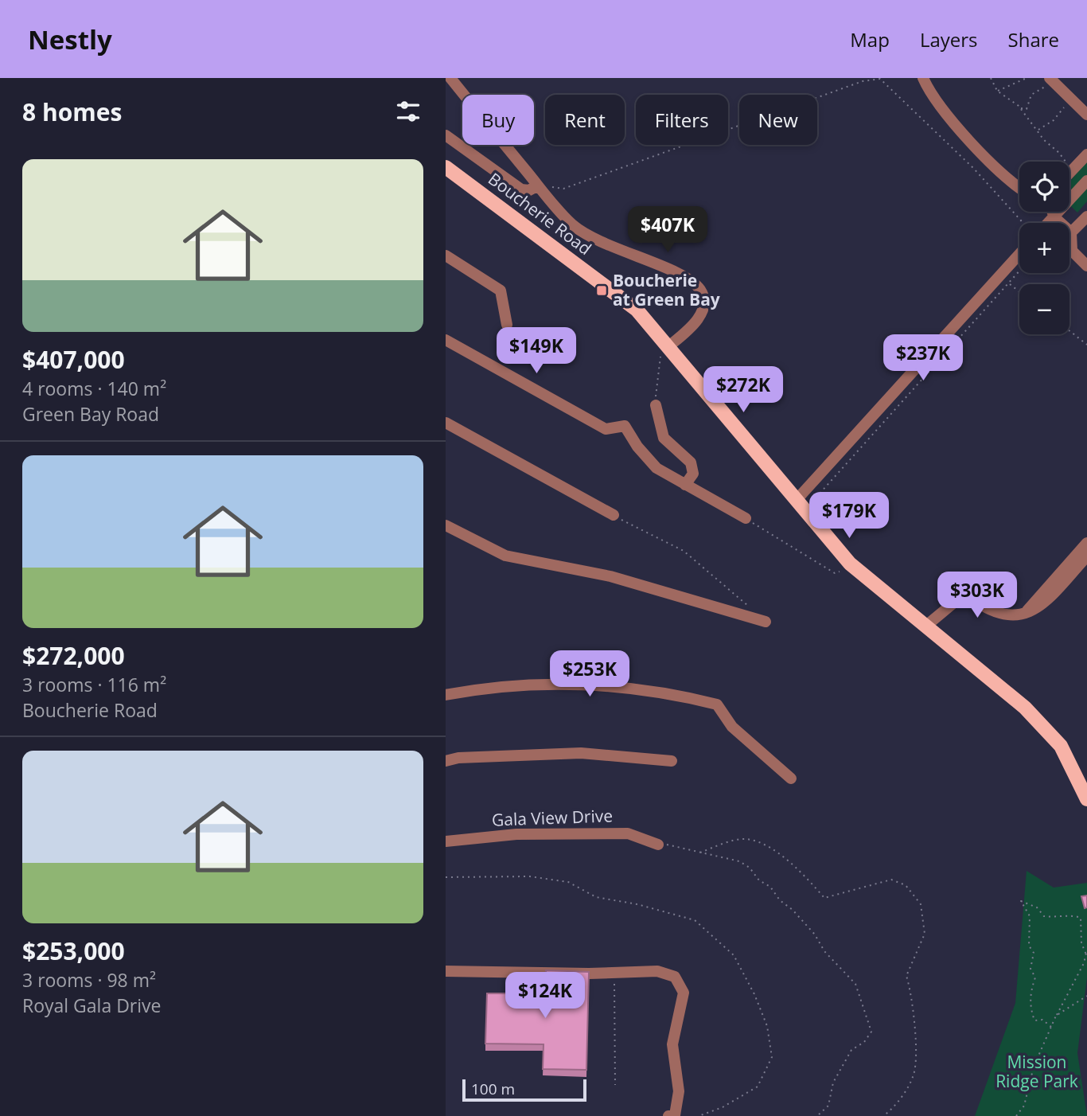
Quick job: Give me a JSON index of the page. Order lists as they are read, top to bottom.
{
  "streets": {
    "main road": ["Boucherie Road"],
    "street": ["Gala View Drive"]
  },
  "parks": ["Mission Ridge Park"],
  "places": {
    "transit": ["Boucherie at Green Bay"]
  },
  "scale_bar": "100 m",
  "page": {
    "header": "Nestly",
    "nav": ["Map", "Layers", "Share"],
    "heading": "8 homes",
    "chip": [
      "Buy",
      "Rent",
      "Filters",
      "New"
    ],
    "list": [
      {
        "name": "$407,000",
        "note": "4 rooms · 140 m² · Green Bay Road"
      },
      {
        "name": "$272,000",
        "note": "3 rooms · 116 m² · Boucherie Road"
      },
      {
        "name": "$253,000",
        "note": "3 rooms · 98 m² · Royal Gala Drive"
      }
    ],
    "map_buttons": ["+", "−"],
    "price": [
      "$407K",
      "$149K",
      "$237K",
      "$272K",
      "$179K",
      "$303K",
      "$253K",
      "$124K"
    ],
    "scale": "100 m"
  }
}
